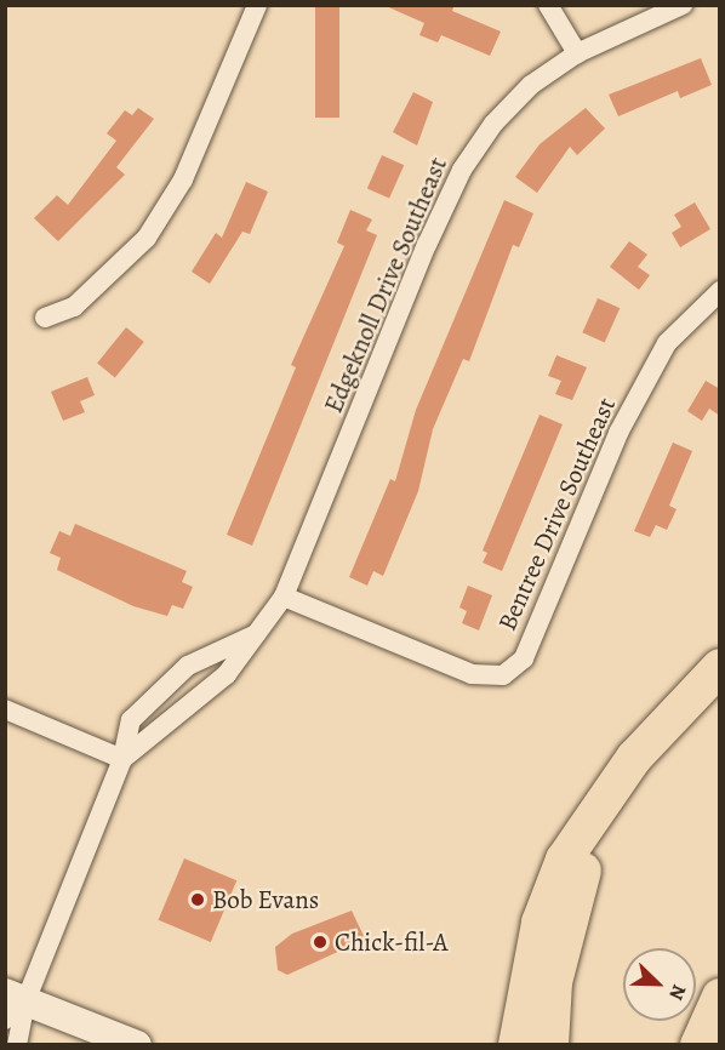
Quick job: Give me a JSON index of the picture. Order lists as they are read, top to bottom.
{
  "streets": {
    "street": ["Edgeknoll Drive Southeast", "Bentree Drive Southeast"]
  },
  "crossings": [
    ["Edgeknoll Drive Southeast", "Bentree Drive Southeast"]
  ],
  "places": ["Bob Evans", "Chick-fil-A"],
  "north": "bottom right"
}
